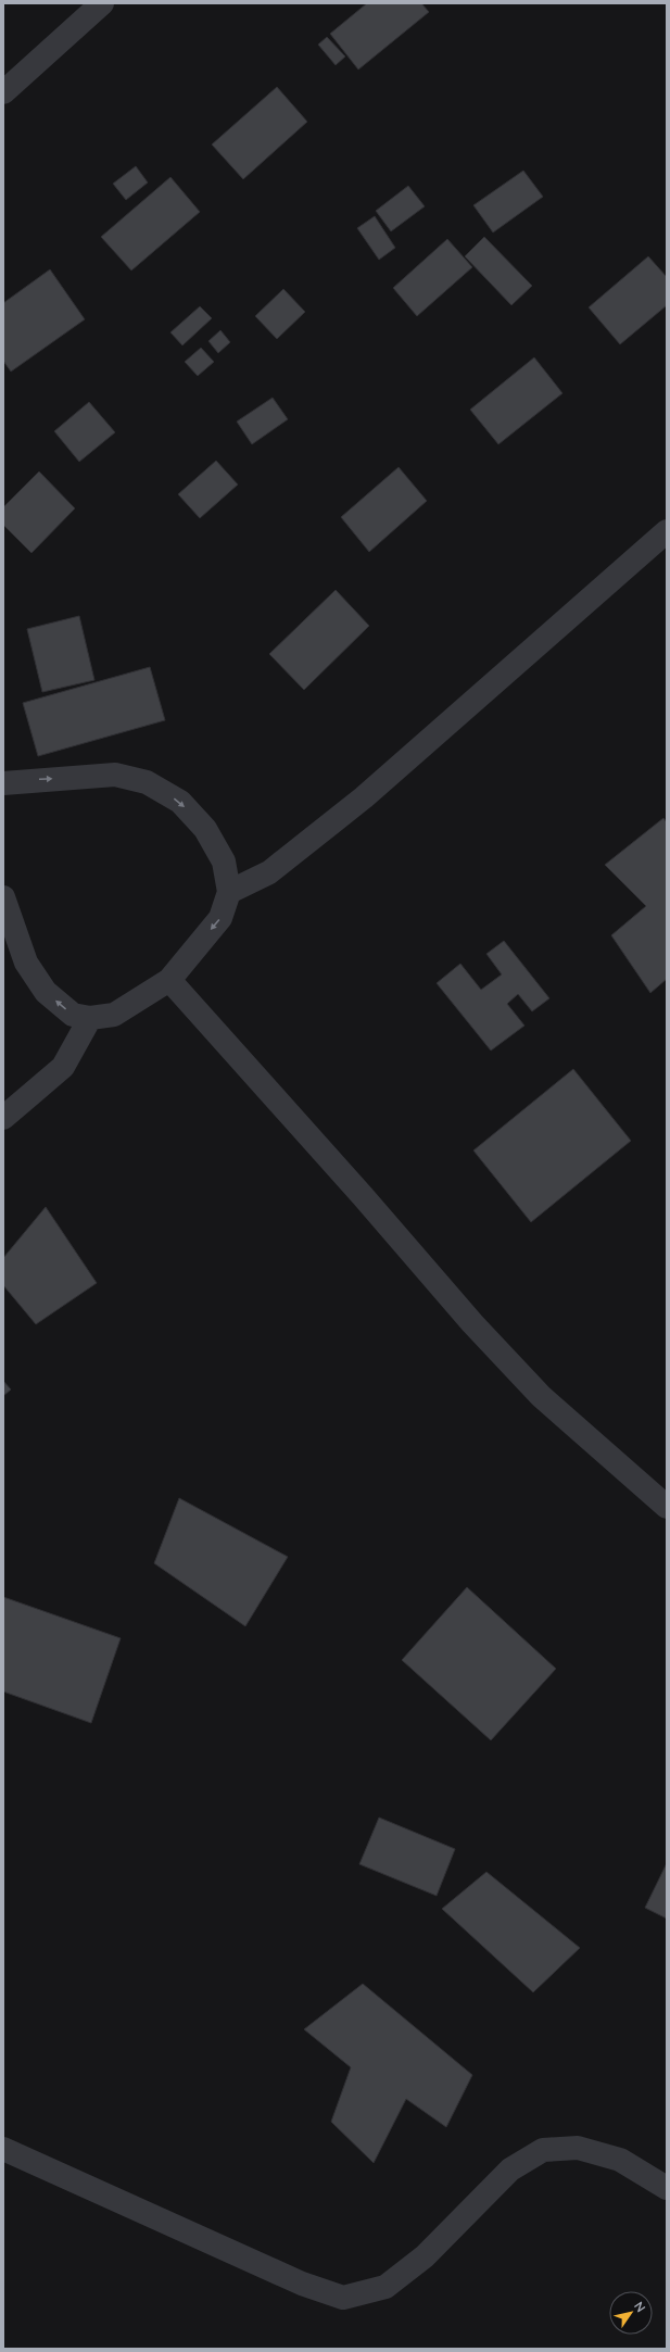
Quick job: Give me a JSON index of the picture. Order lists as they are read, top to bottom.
{
  "north": "top right"
}
